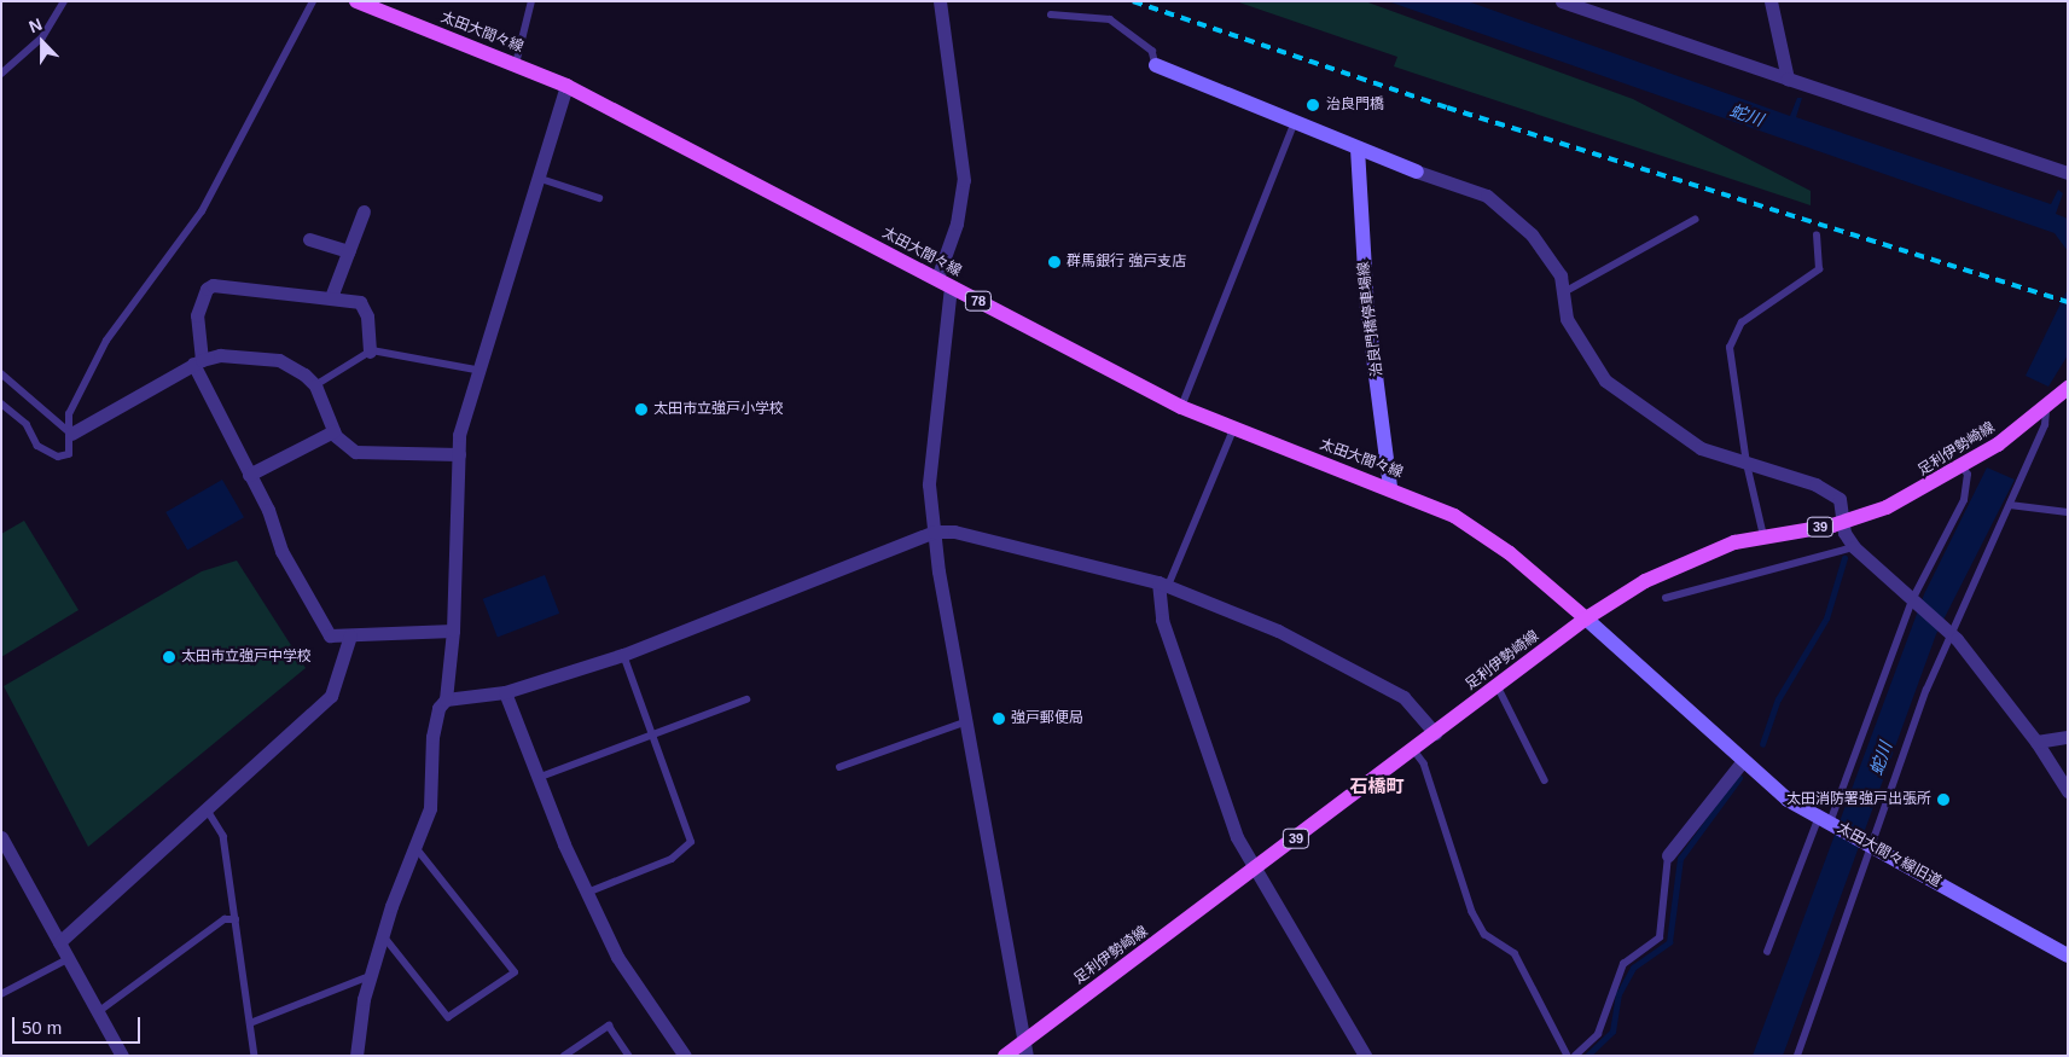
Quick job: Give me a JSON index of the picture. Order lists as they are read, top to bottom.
{
  "streets": {
    "main road": [
      "太田大間々線",
      "78",
      "足利伊勢崎線",
      "39"
    ],
    "street": ["治良門橋停車場線", "太田大間々線旧道"]
  },
  "crossings": [
    ["太田大間々線", "治良門橋停車場線"],
    ["太田大間々線", "足利伊勢崎線"],
    ["太田大間々線", "太田大間々線旧道"],
    ["足利伊勢崎線", "太田大間々線旧道"]
  ],
  "districts": ["石橋町"],
  "water": ["蛇川"],
  "places": [
    "治良門橋",
    "群馬銀行 強戸支店",
    "太田市立強戸小学校",
    "太田市立強戸中学校",
    "強戸郵便局",
    "太田消防署強戸出張所"
  ],
  "scale_bar": "50 m",
  "north": "top"
}
